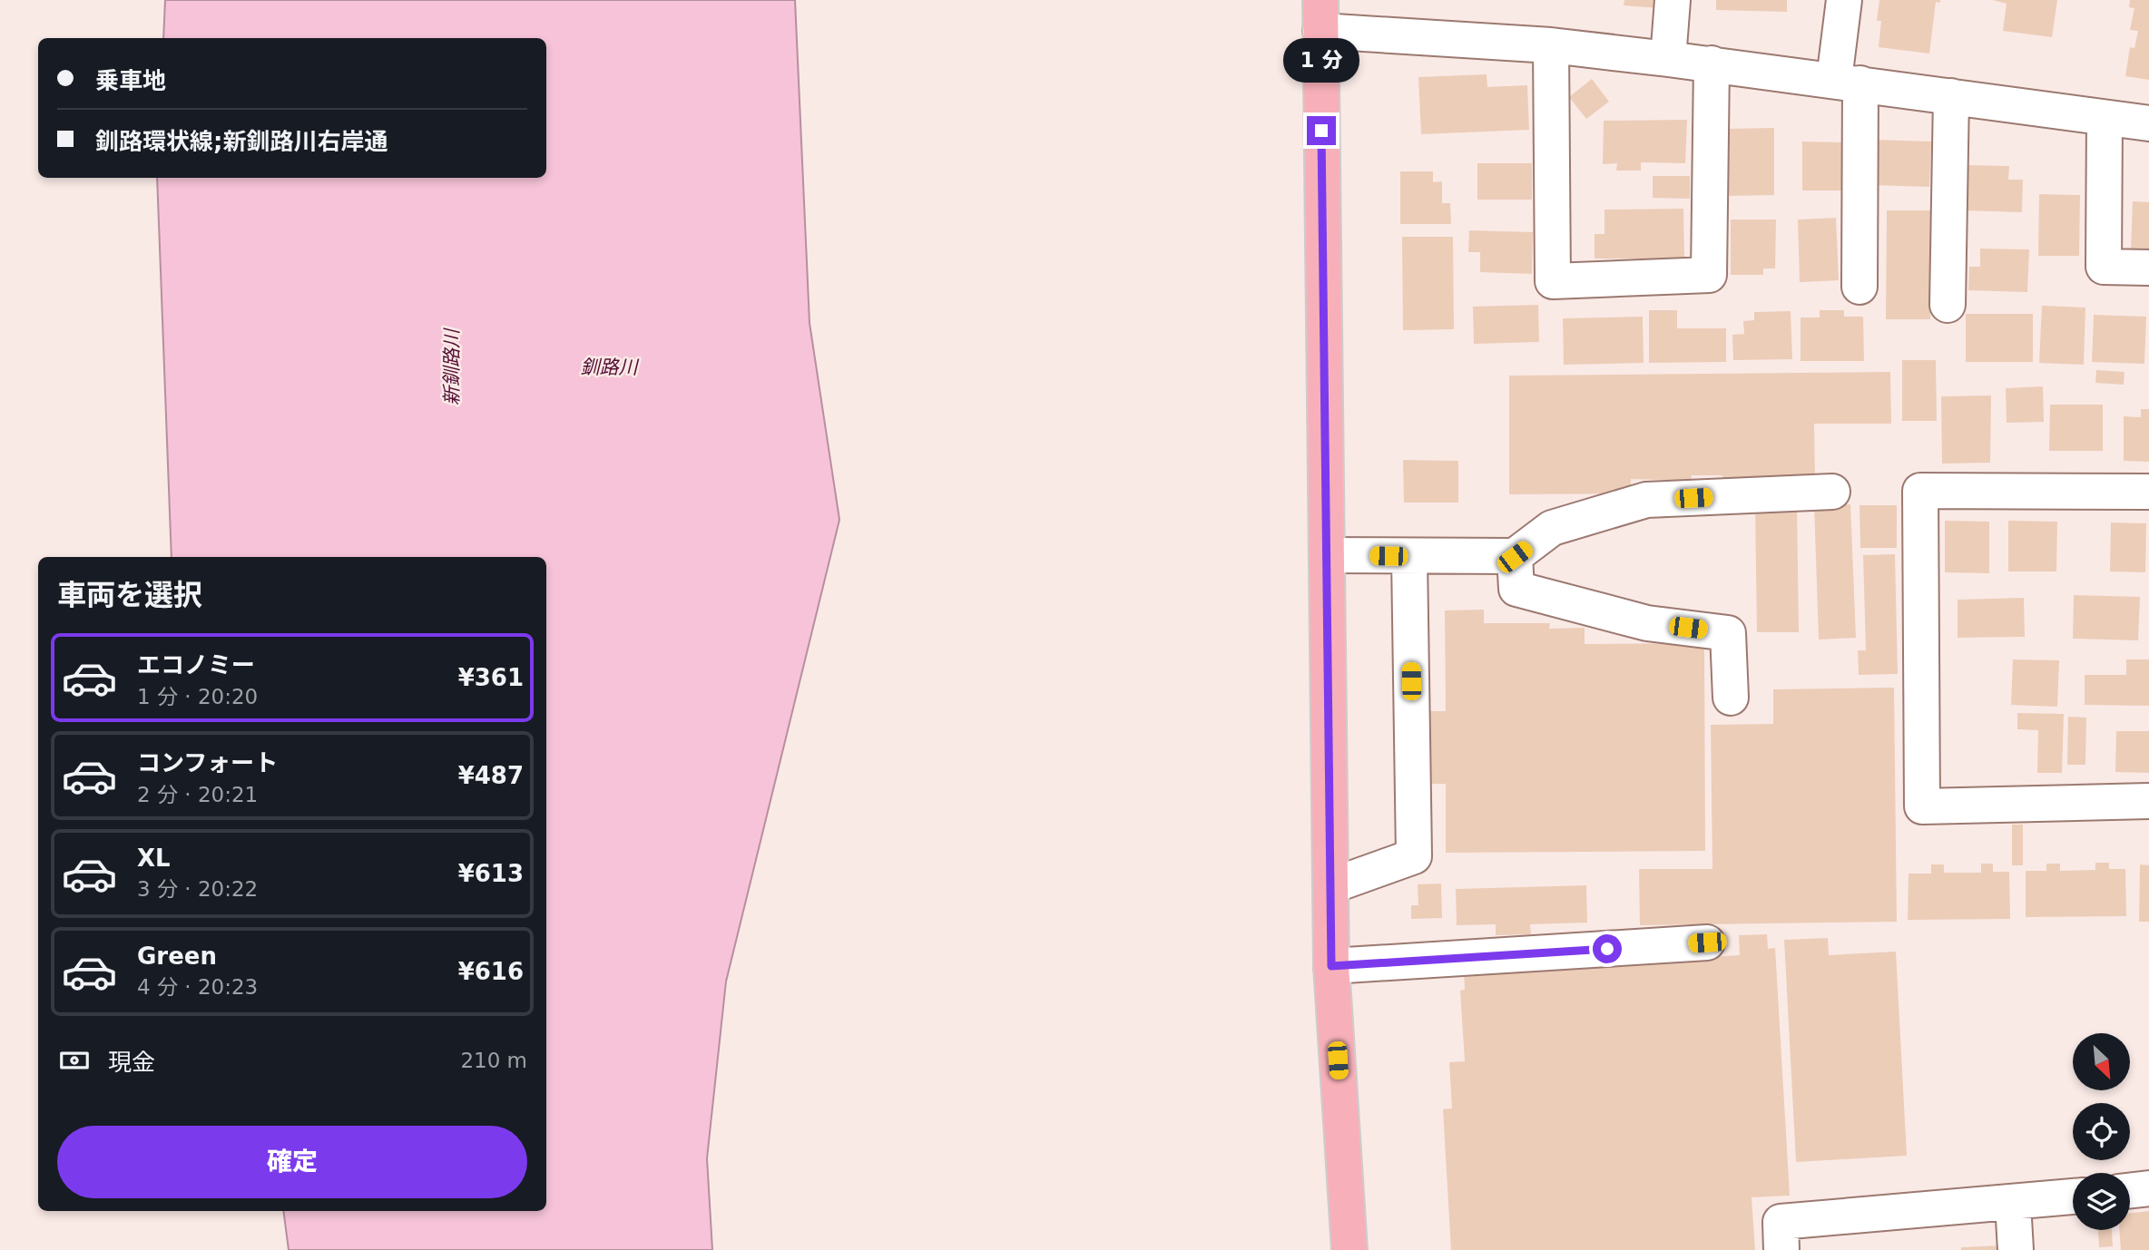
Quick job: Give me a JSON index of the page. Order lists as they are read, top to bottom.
{
  "water": ["新釧路川", "釧路川"],
  "north": "bottom right",
  "page": {
    "bubble": "1 分",
    "banner": ["乗車地", "釧路環状線;新釧路川右岸通"],
    "heading": "車両を選択",
    "list": [
      {
        "name": "エコノミー",
        "note": "1 分 · 20:20",
        "value": "¥361"
      },
      {
        "name": "コンフォート",
        "note": "2 分 · 20:21",
        "value": "¥487"
      },
      {
        "name": "XL",
        "note": "3 分 · 20:22",
        "value": "¥613"
      },
      {
        "name": "Green",
        "note": "4 分 · 20:23",
        "value": "¥616"
      }
    ],
    "pay": ["現金", "210 m"],
    "buttons": "確定"
  }
}
